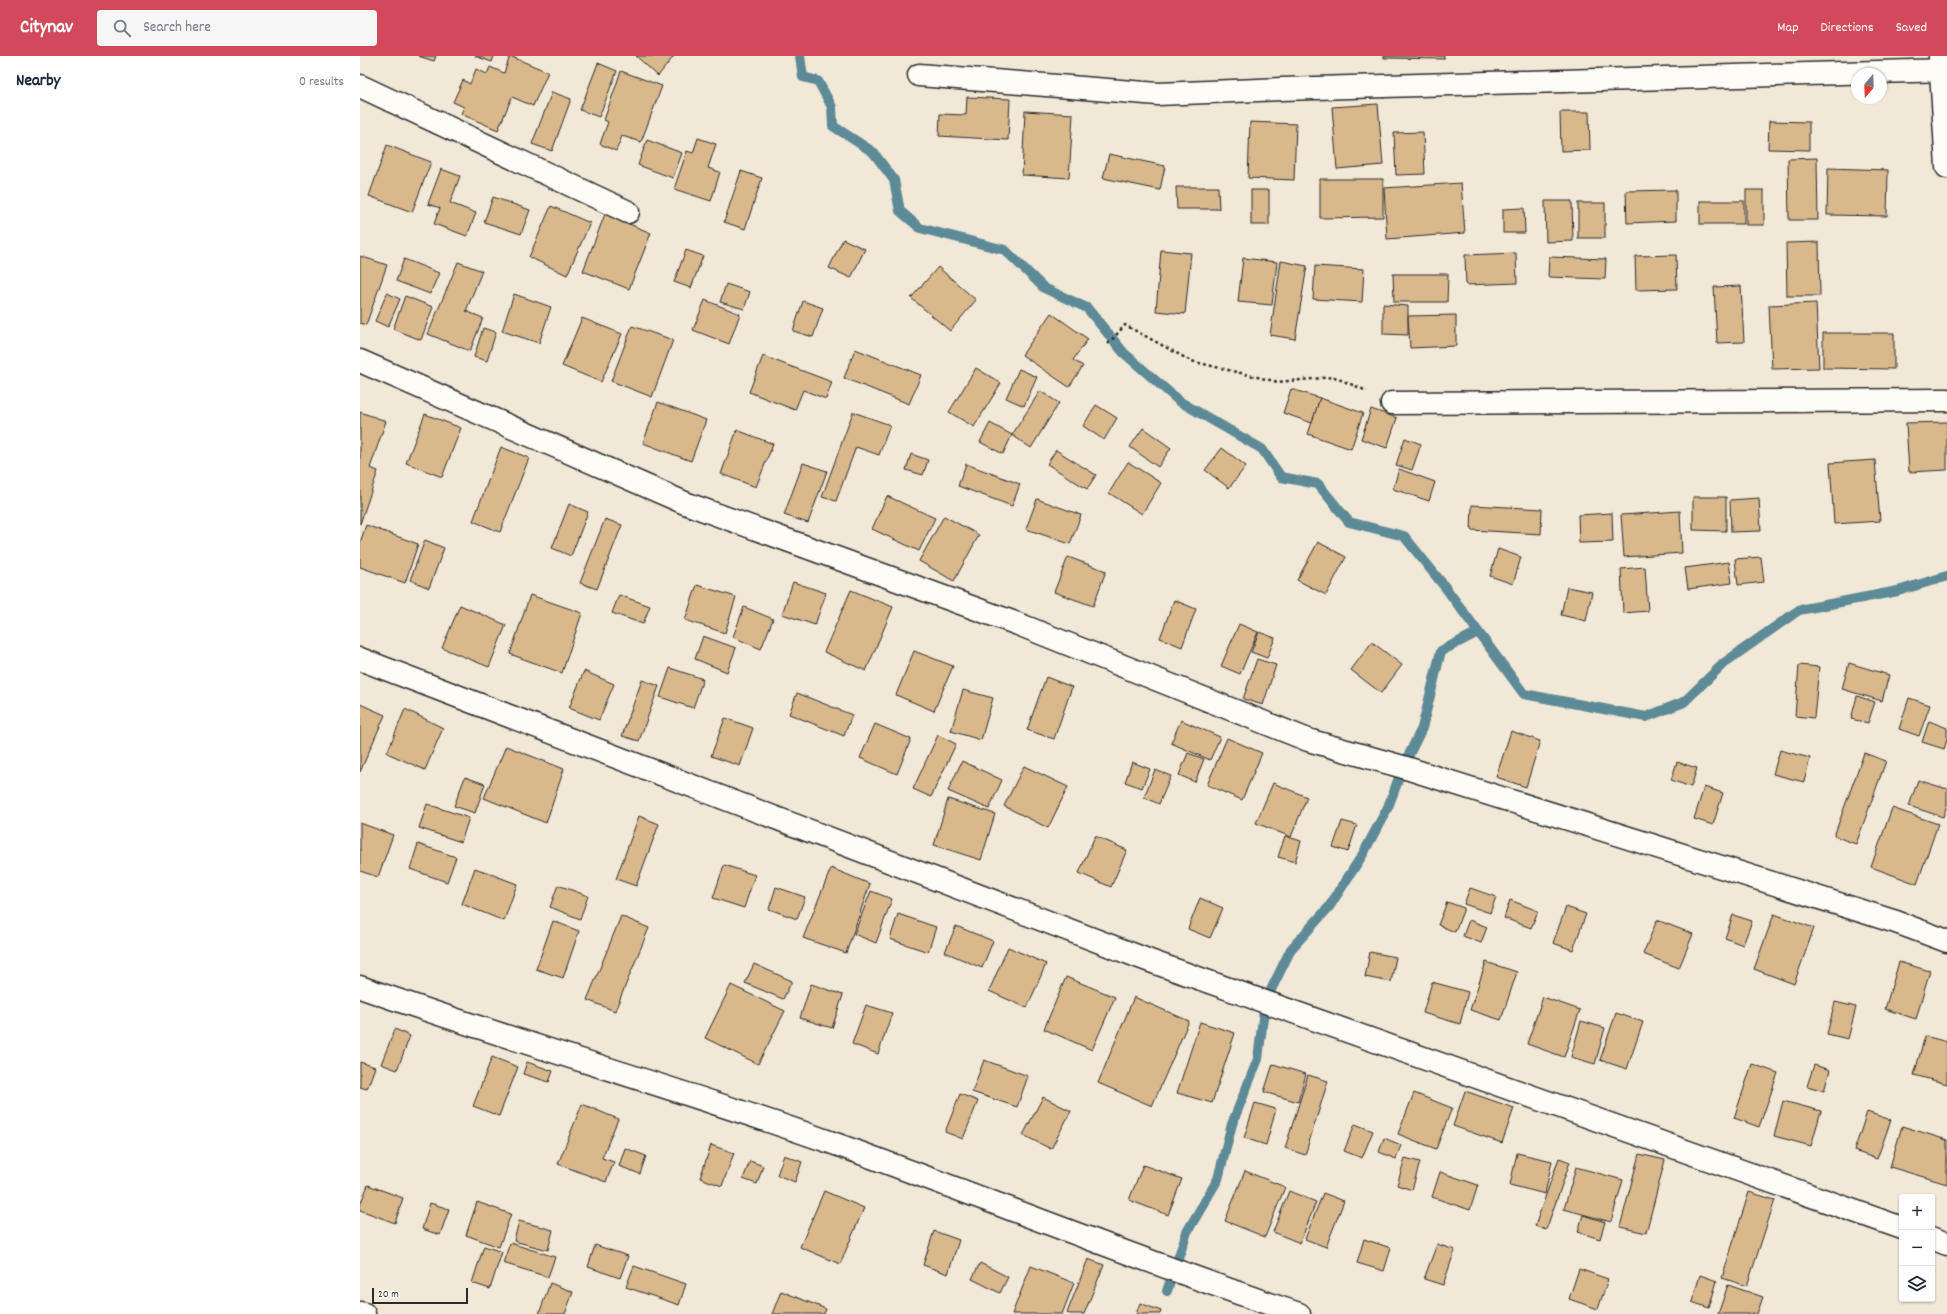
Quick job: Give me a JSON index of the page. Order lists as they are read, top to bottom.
{
  "scale_bar": "20 m",
  "north": "bottom",
  "page": {
    "header": "Citynav",
    "search": "Search here",
    "nav": ["Map", "Directions", "Saved"],
    "heading": ["Nearby", "0 results"],
    "map_buttons": ["+", "−"],
    "scale": "20 m"
  }
}
